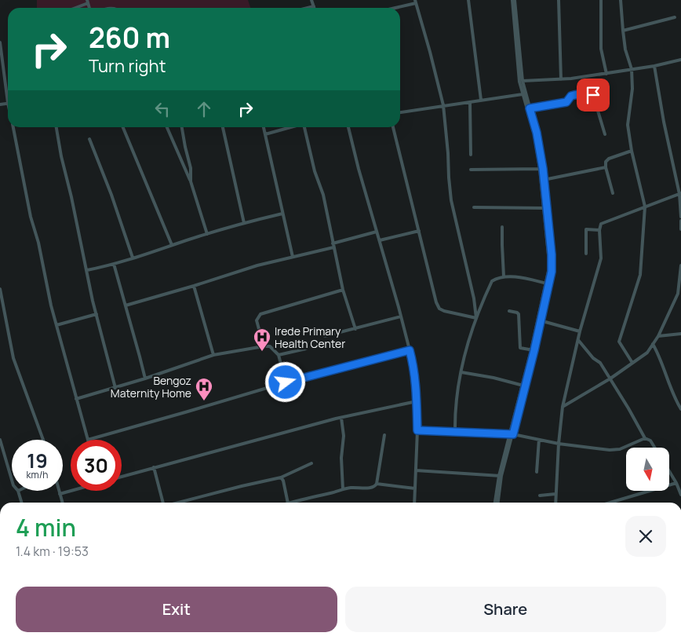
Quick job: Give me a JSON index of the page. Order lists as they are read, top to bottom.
{
  "places": {
    "hospital": ["Irede Primary Health Center", "Bengoz Maternity Home"]
  },
  "north": "bottom",
  "page": {
    "turn": ["260 m", "Turn right"],
    "speed": "19 km/h",
    "limit": "30",
    "heading": ["4 min", "1.4 km · 19:53"],
    "buttons": ["Exit", "Share"]
  }
}
